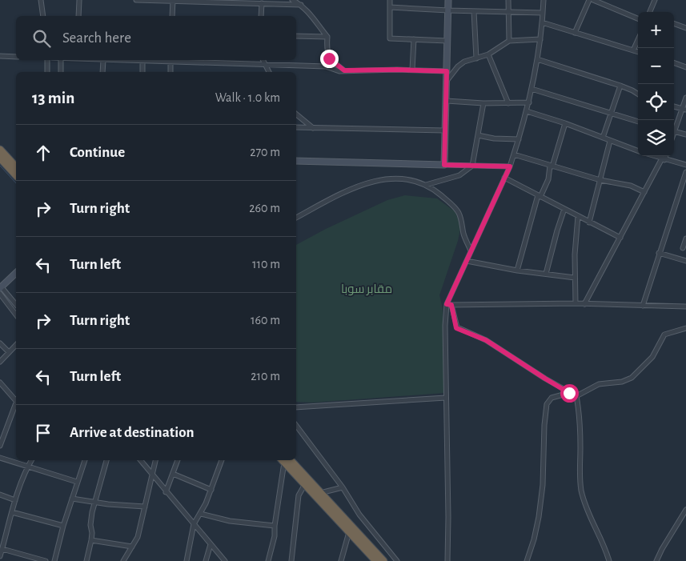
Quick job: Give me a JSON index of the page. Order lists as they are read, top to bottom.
{
  "parks": ["مقابر سوبا"],
  "page": {
    "map_buttons": ["+", "−"],
    "search": "Search here",
    "heading": ["13 min", "Walk · 1.0 km"],
    "list": [
      ["Continue", "270 m"],
      ["Turn right", "260 m"],
      ["Turn left", "110 m"],
      ["Turn right", "160 m"],
      ["Turn left", "210 m"],
      "Arrive at destination"
    ]
  }
}
